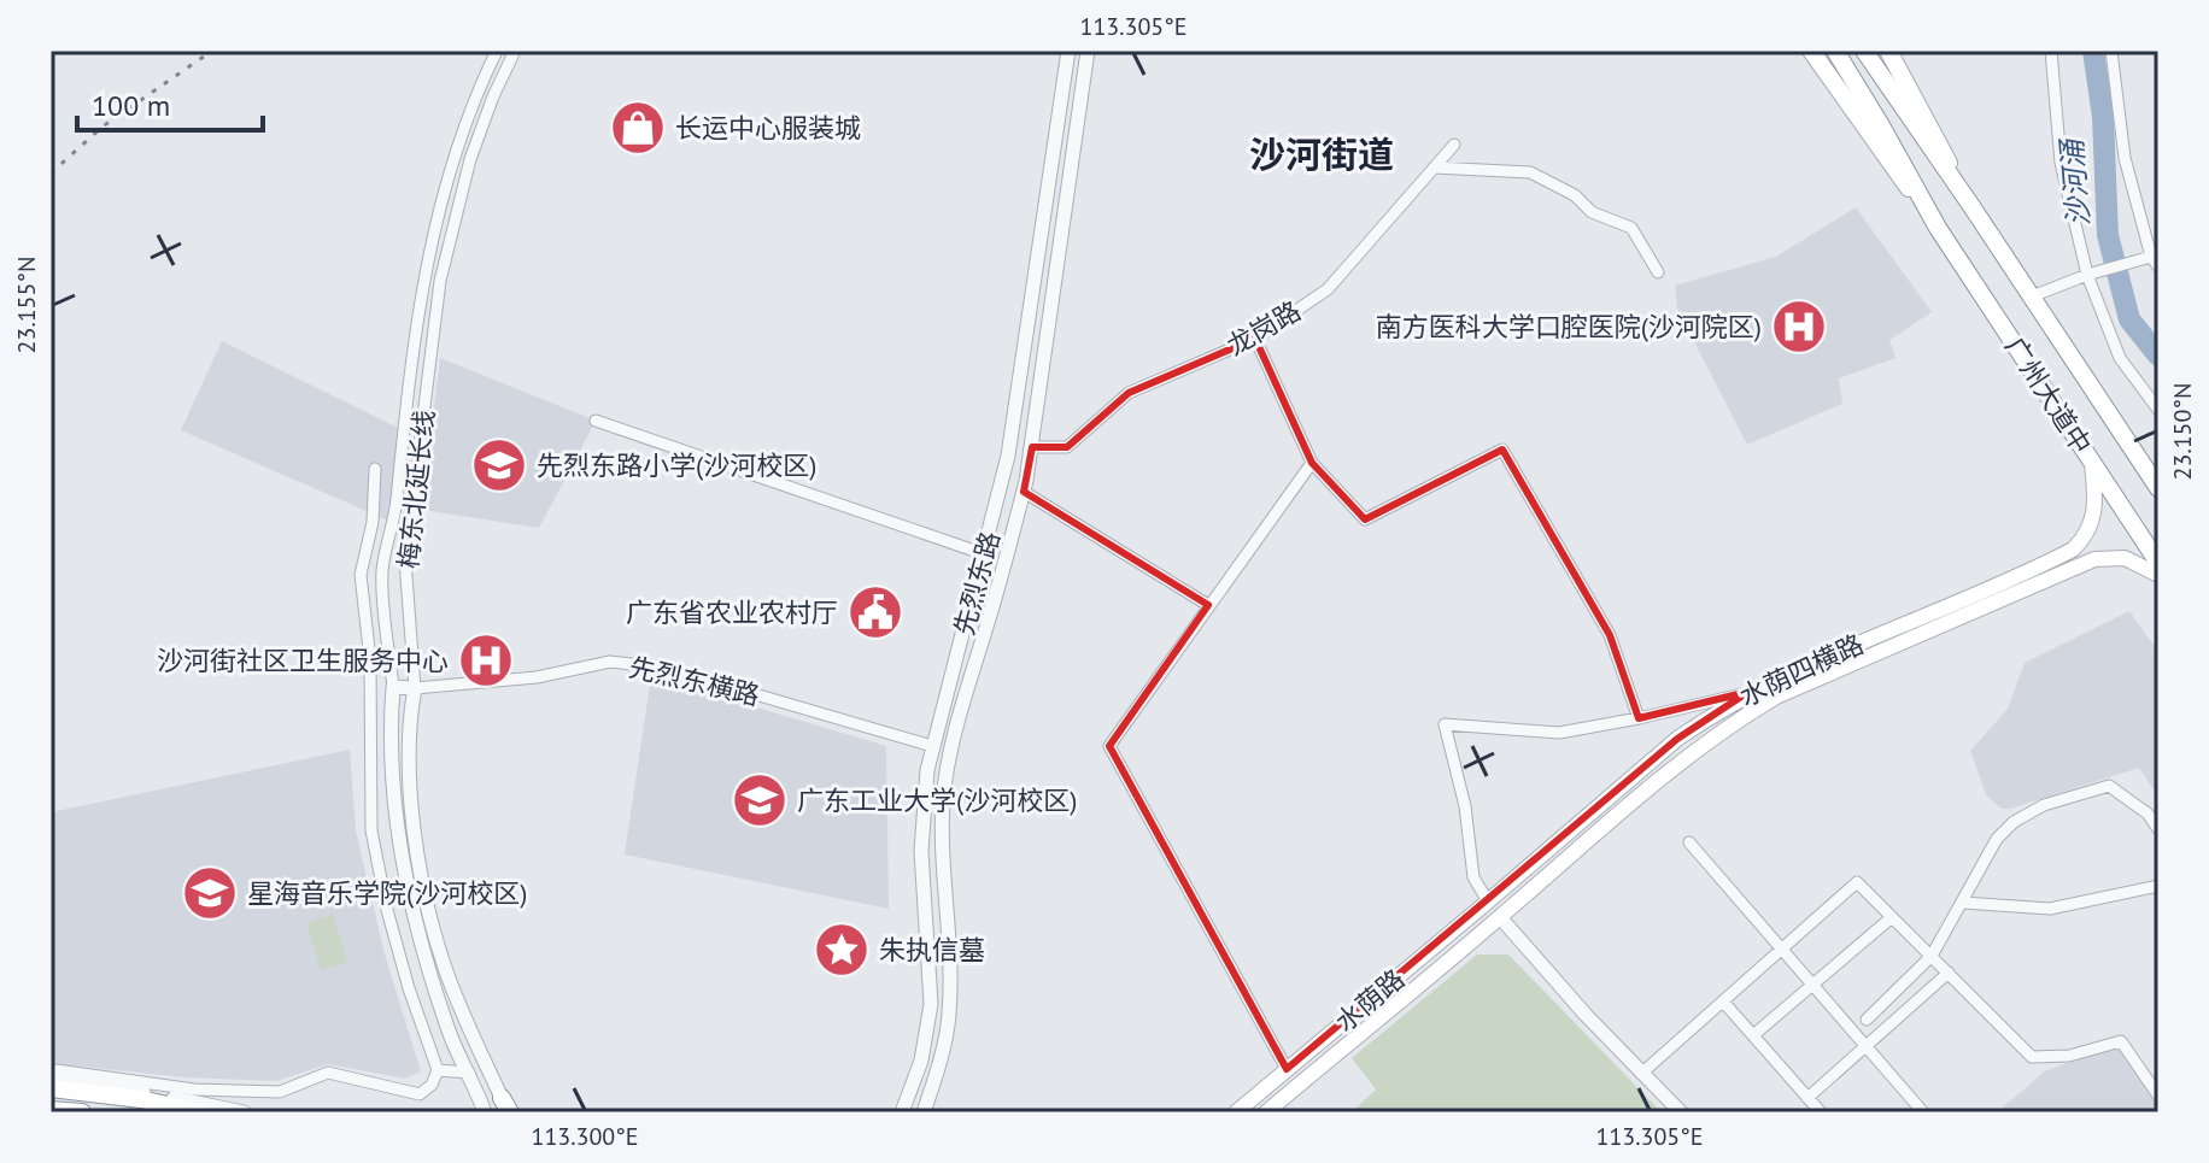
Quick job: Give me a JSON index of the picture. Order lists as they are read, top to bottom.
{
  "streets": {
    "main road": ["广州大道中", "水荫四横路", "水荫路"],
    "street": [
      "龙岗路",
      "梅东北延长线",
      "先烈东路",
      "先烈东横路"
    ]
  },
  "crossings": [
    ["龙岗路", "先烈东路"],
    ["广州大道中", "水荫四横路"],
    ["梅东北延长线", "先烈东横路"],
    ["先烈东路", "先烈东横路"],
    ["水荫四横路", "水荫路"]
  ],
  "districts": ["沙河街道"],
  "water": ["沙河涌"],
  "places": {
    "shop": ["长运中心服装城"],
    "hospital": ["南方医科大学口腔医院(沙河院区)", "沙河街社区卫生服务中心"],
    "school or university": ["先烈东路小学(沙河校区)", "广东工业大学(沙河校区)", "星海音乐学院(沙河校区)"],
    "public building": ["广东省农业农村厅"],
    "place": ["朱执信墓"]
  },
  "scale_bar": "100 m",
  "coordinates": [
    "113.305°E",
    "23.155°N",
    "23.150°N",
    "113.300°E"
  ]
}
